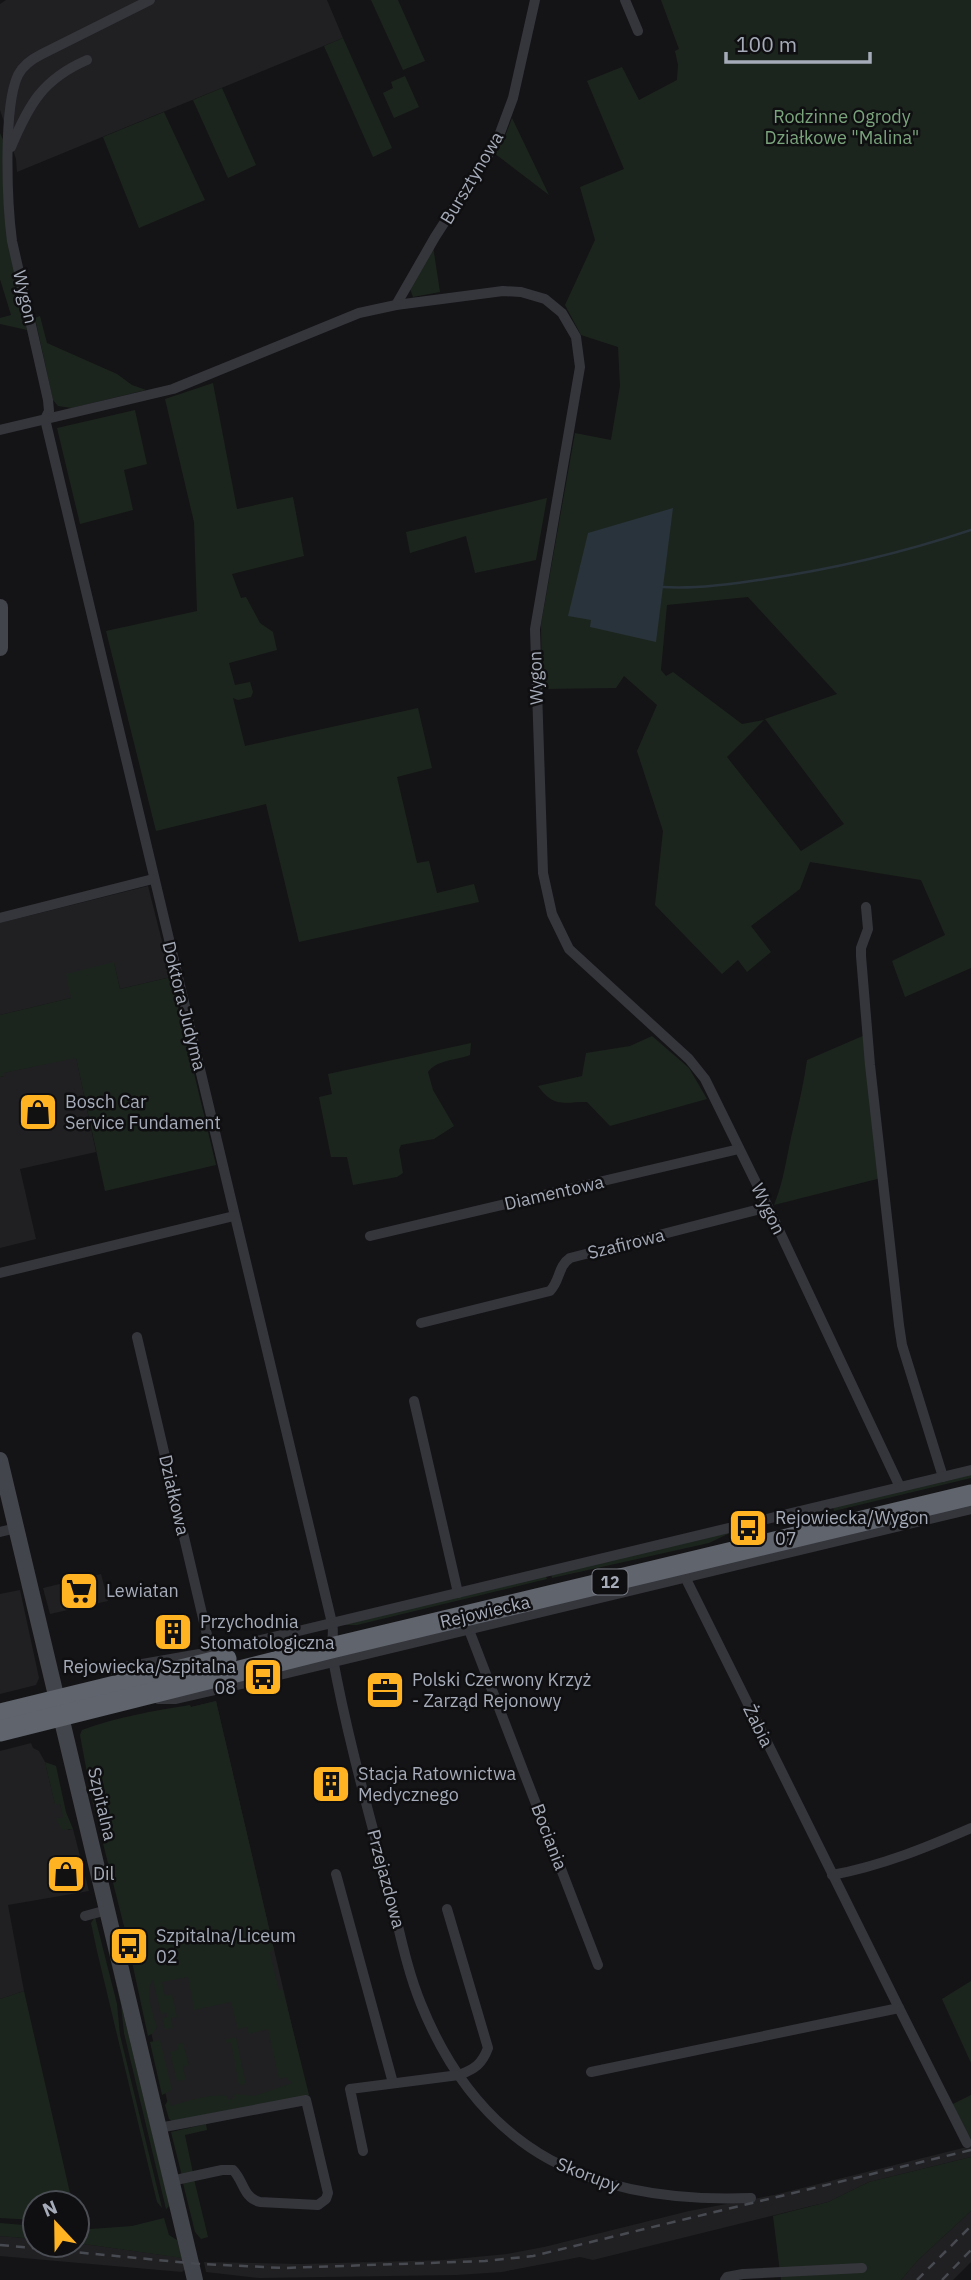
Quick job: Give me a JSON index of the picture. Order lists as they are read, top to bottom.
{
  "streets": {
    "highway": ["12", "Rejowiecka"],
    "street": [
      "Bursztynowa",
      "Wygon",
      "Doktora Judyma",
      "Diamentowa",
      "Szafirowa",
      "Działkowa",
      "Żabia",
      "Szpitalna",
      "Bociania",
      "Przejazdowa",
      "Skorupy"
    ]
  },
  "crossings": [
    ["Bursztynowa", "Wygon"],
    ["Wygon", "Doktora Judyma"],
    ["Wygon", "Diamentowa"],
    ["Wygon", "Szafirowa"],
    ["Doktora Judyma", "Rejowiecka"],
    ["Doktora Judyma", "Przejazdowa"],
    ["Rejowiecka", "Szpitalna"],
    ["Rejowiecka", "Przejazdowa"],
    ["Przejazdowa", "Skorupy"]
  ],
  "parks": ["Rodzinne Ogrody Działkowe \"Malina\""],
  "places": {
    "shop": ["Bosch Car Service Fundament", "Dil"],
    "bus stop": ["Rejowiecka/Wygon 07", "Rejowiecka/Szpitalna 08", "Szpitalna/Liceum 02"],
    "supermarket": ["Lewiatan"],
    "building": ["Przychodnia Stomatologiczna", "Stacja Ratownictwa Medycznego"],
    "office": ["Polski Czerwony Krzyż - Zarząd Rejonowy"]
  },
  "scale_bar": "100 m",
  "north": "top"
}
